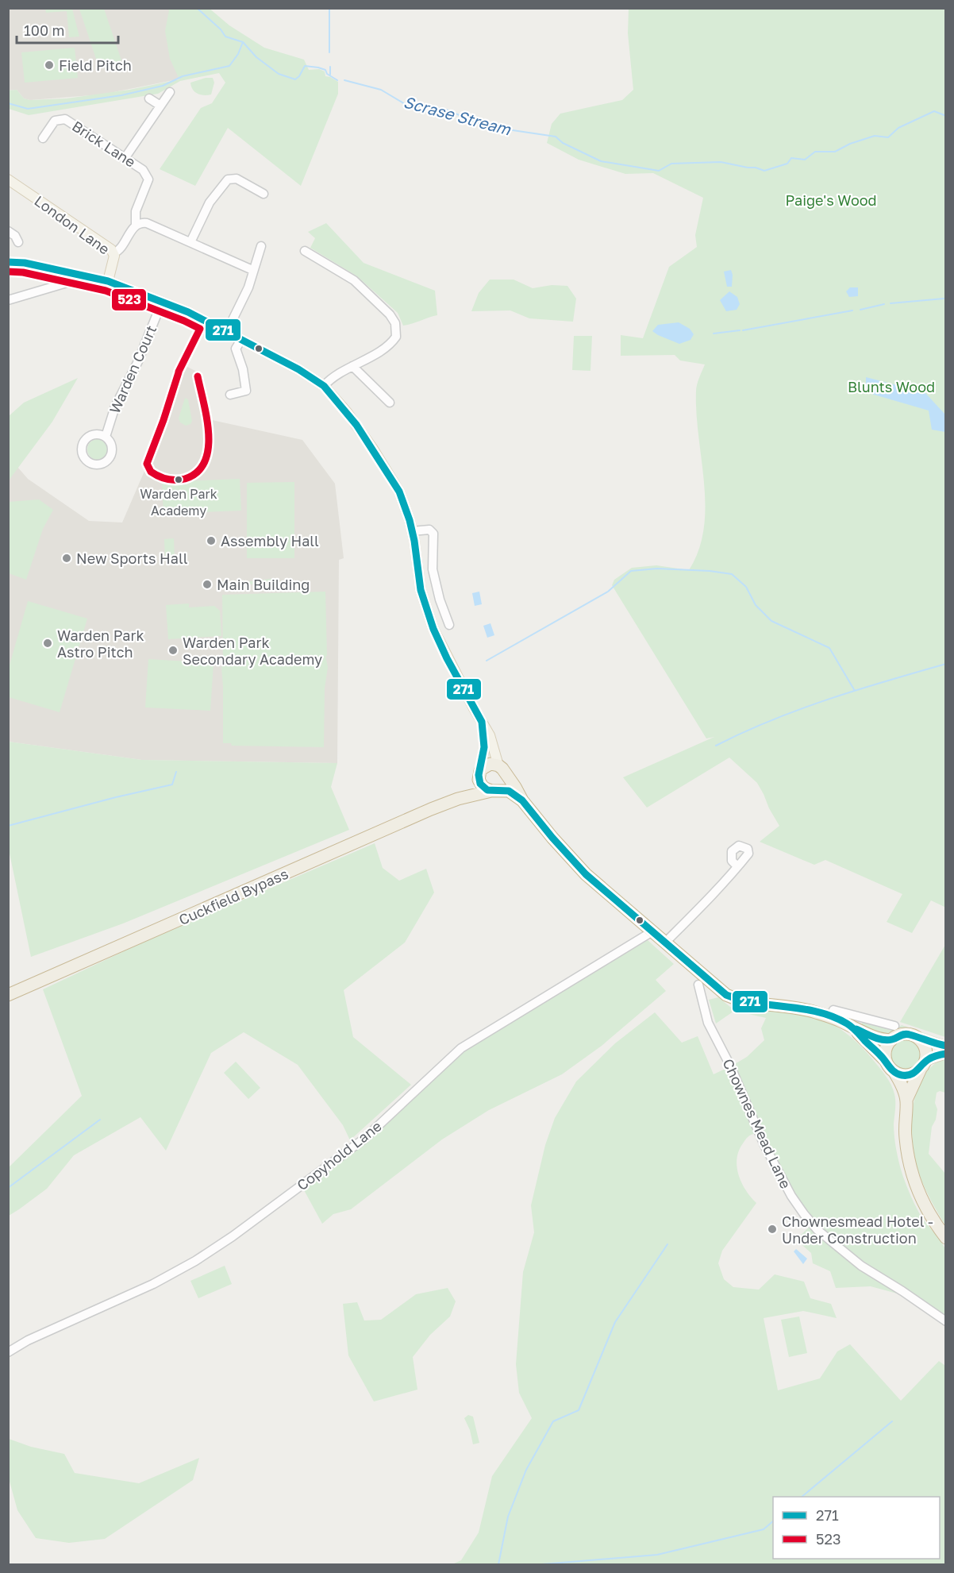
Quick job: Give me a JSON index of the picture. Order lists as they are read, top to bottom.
{
  "streets": {
    "highway": ["Cuckfield Bypass"],
    "main road": ["London Lane"],
    "street": [
      "Brick Lane",
      "Warden Court",
      "Chownes Mead Lane",
      "Copyhold Lane"
    ]
  },
  "water": ["Scrase Stream"],
  "parks": ["Paige's Wood", "Blunts Wood"],
  "places": [
    "Field Pitch",
    "Warden Park Academy",
    "Assembly Hall",
    "New Sports Hall",
    "Main Building",
    "Warden Park Astro Pitch",
    "Warden Park Secondary Academy",
    "Chownesmead Hotel - Under Construction"
  ],
  "lines": ["transit line 271", "transit line 523"],
  "legend": ["271", "523"],
  "scale_bar": "100 m"
}
